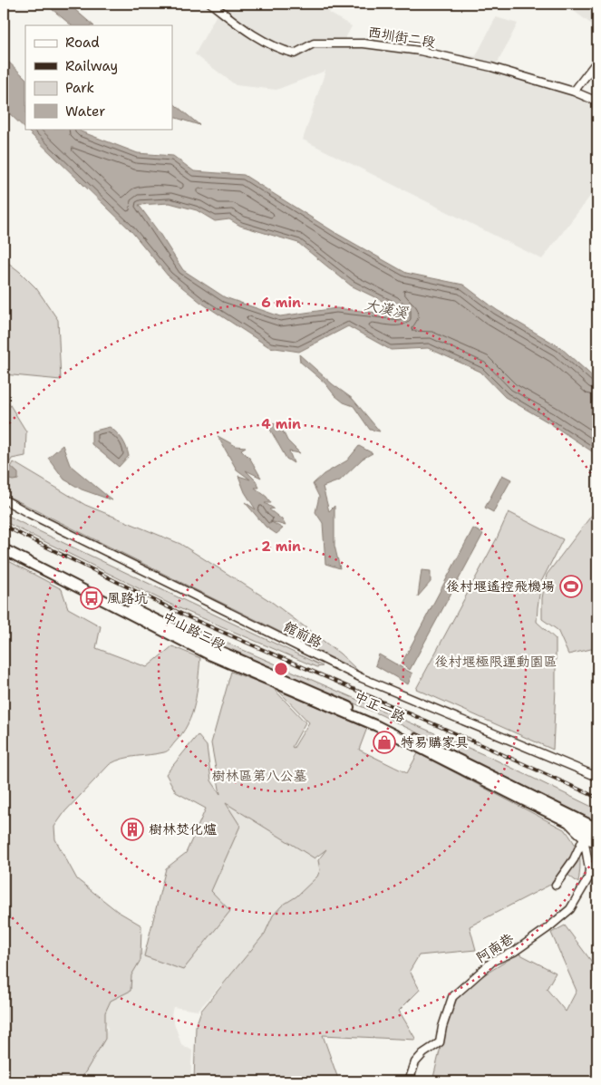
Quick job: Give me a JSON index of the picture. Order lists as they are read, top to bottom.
{
  "streets": {
    "main road": ["中山路三段", "中正一路"],
    "street": ["西圳街二段", "館前路", "阿南巷"]
  },
  "crossings": [
    ["中山路三段", "中正一路"]
  ],
  "water": ["大漢溪"],
  "parks": ["後村堰極限運動園區", "樹林區第八公墓"],
  "places": {
    "sports": ["後村堰遙控飛機場"],
    "bus stop": ["風路坑"],
    "shop": ["特易購家具"],
    "building": ["樹林焚化爐"]
  },
  "legend": [
    "Road",
    "Railway",
    "Park",
    "Water"
  ],
  "rings": ["6 min", "4 min", "2 min"]
}
